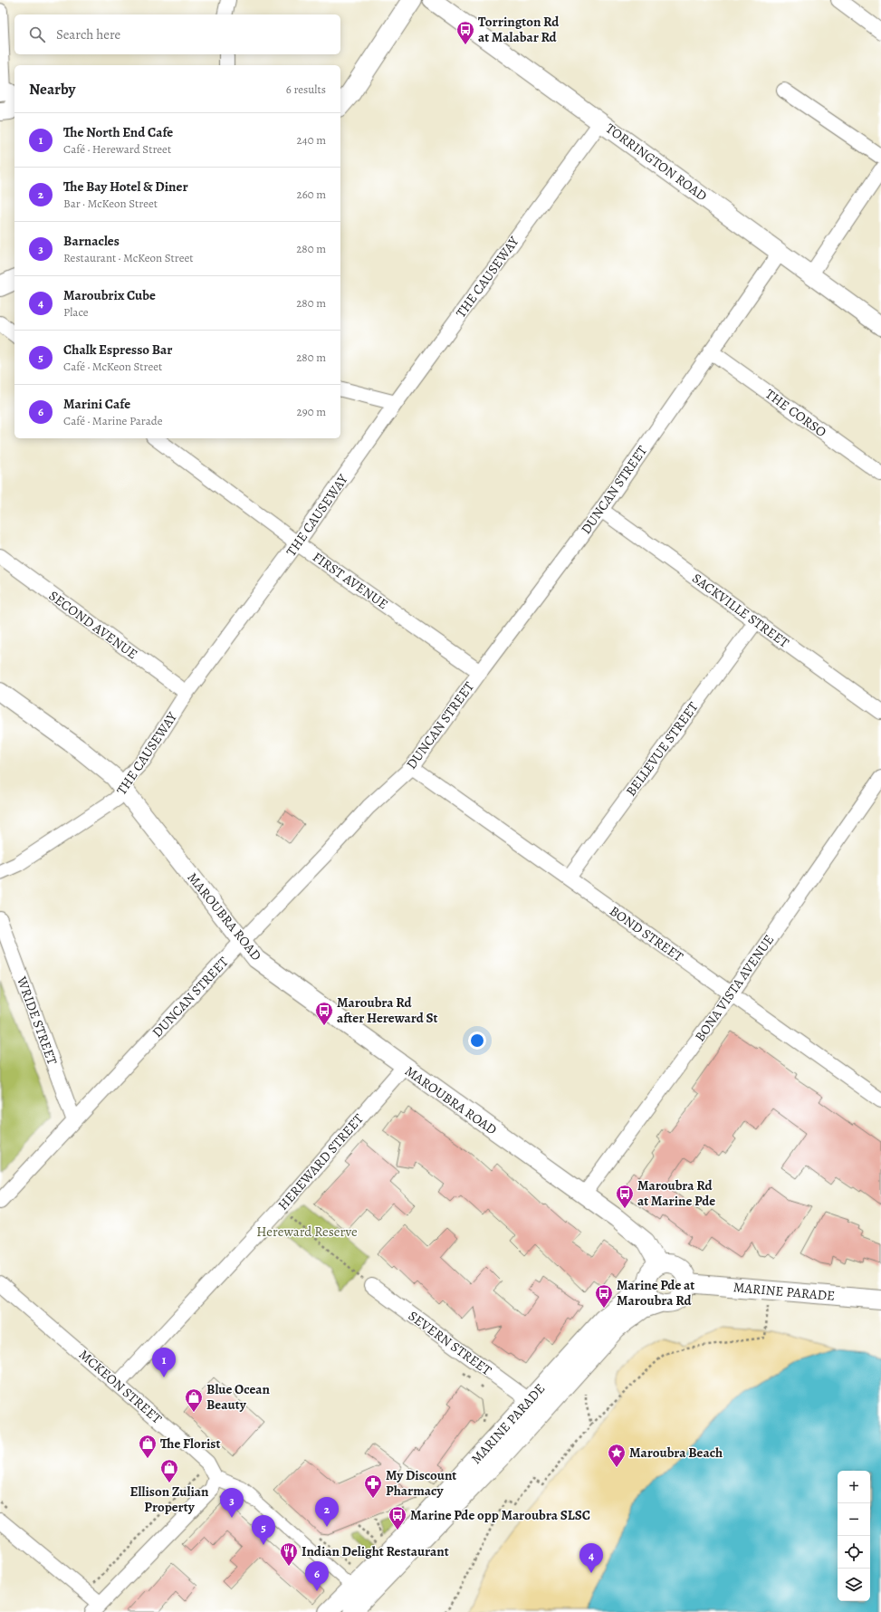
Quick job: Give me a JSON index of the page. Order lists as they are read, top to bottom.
{
  "streets": {
    "street": [
      "TORRINGTON ROAD",
      "THE CAUSEWAY",
      "THE CORSO",
      "DUNCAN STREET",
      "FIRST AVENUE",
      "SACKVILLE STREET",
      "SECOND AVENUE",
      "BELLEVUE STREET",
      "MAROUBRA ROAD",
      "BOND STREET",
      "BONA VISTA AVENUE",
      "WRIDE STREET",
      "HEREWARD STREET",
      "MARINE PARADE",
      "SEVERN STREET",
      "MCKEON STREET"
    ]
  },
  "crossings": [
    ["TORRINGTON ROAD", "THE CAUSEWAY"],
    ["TORRINGTON ROAD", "DUNCAN STREET"],
    ["THE CAUSEWAY", "FIRST AVENUE"],
    ["THE CAUSEWAY", "SECOND AVENUE"],
    ["THE CAUSEWAY", "MAROUBRA ROAD"],
    ["THE CORSO", "DUNCAN STREET"],
    ["DUNCAN STREET", "FIRST AVENUE"],
    ["DUNCAN STREET", "SACKVILLE STREET"],
    ["DUNCAN STREET", "MAROUBRA ROAD"],
    ["DUNCAN STREET", "BOND STREET"],
    ["DUNCAN STREET", "WRIDE STREET"],
    ["SACKVILLE STREET", "BELLEVUE STREET"],
    ["BELLEVUE STREET", "BOND STREET"],
    ["MAROUBRA ROAD", "BONA VISTA AVENUE"],
    ["MAROUBRA ROAD", "HEREWARD STREET"],
    ["MAROUBRA ROAD", "MARINE PARADE"],
    ["BOND STREET", "BONA VISTA AVENUE"],
    ["HEREWARD STREET", "MCKEON STREET"],
    ["MARINE PARADE", "SEVERN STREET"]
  ],
  "parks": ["Hereward Reserve"],
  "places": {
    "bus stop": [
      "Torrington Rd at Malabar Rd",
      "Maroubra Rd after Hereward St",
      "Maroubra Rd at Marine Pde",
      "Marine Pde at Maroubra Rd",
      "Marine Pde opp Maroubra SLSC"
    ],
    "shop": ["Blue Ocean Beauty", "The Florist", "Ellison Zulian Property"],
    "place": ["Maroubra Beach"],
    "pharmacy": ["My Discount Pharmacy"],
    "restaurant": ["Indian Delight Restaurant"]
  },
  "page": {
    "search": "Search here",
    "heading": ["Nearby", "6 results"],
    "list": [
      {
        "mark": "1",
        "name": "The North End Cafe",
        "note": "Café · Hereward Street",
        "value": "240 m"
      },
      {
        "mark": "2",
        "name": "The Bay Hotel & Diner",
        "note": "Bar · McKeon Street",
        "value": "260 m"
      },
      {
        "mark": "3",
        "name": "Barnacles",
        "note": "Restaurant · McKeon Street",
        "value": "280 m"
      },
      {
        "mark": "4",
        "name": "Maroubrix Cube",
        "note": "Place",
        "value": "280 m"
      },
      {
        "mark": "5",
        "name": "Chalk Espresso Bar",
        "note": "Café · McKeon Street",
        "value": "280 m"
      },
      {
        "mark": "6",
        "name": "Marini Cafe",
        "note": "Café · Marine Parade",
        "value": "290 m"
      }
    ],
    "pins": [
      "1",
      "3",
      "2",
      "5",
      "4",
      "6"
    ],
    "map_buttons": ["+", "−"]
  }
}
